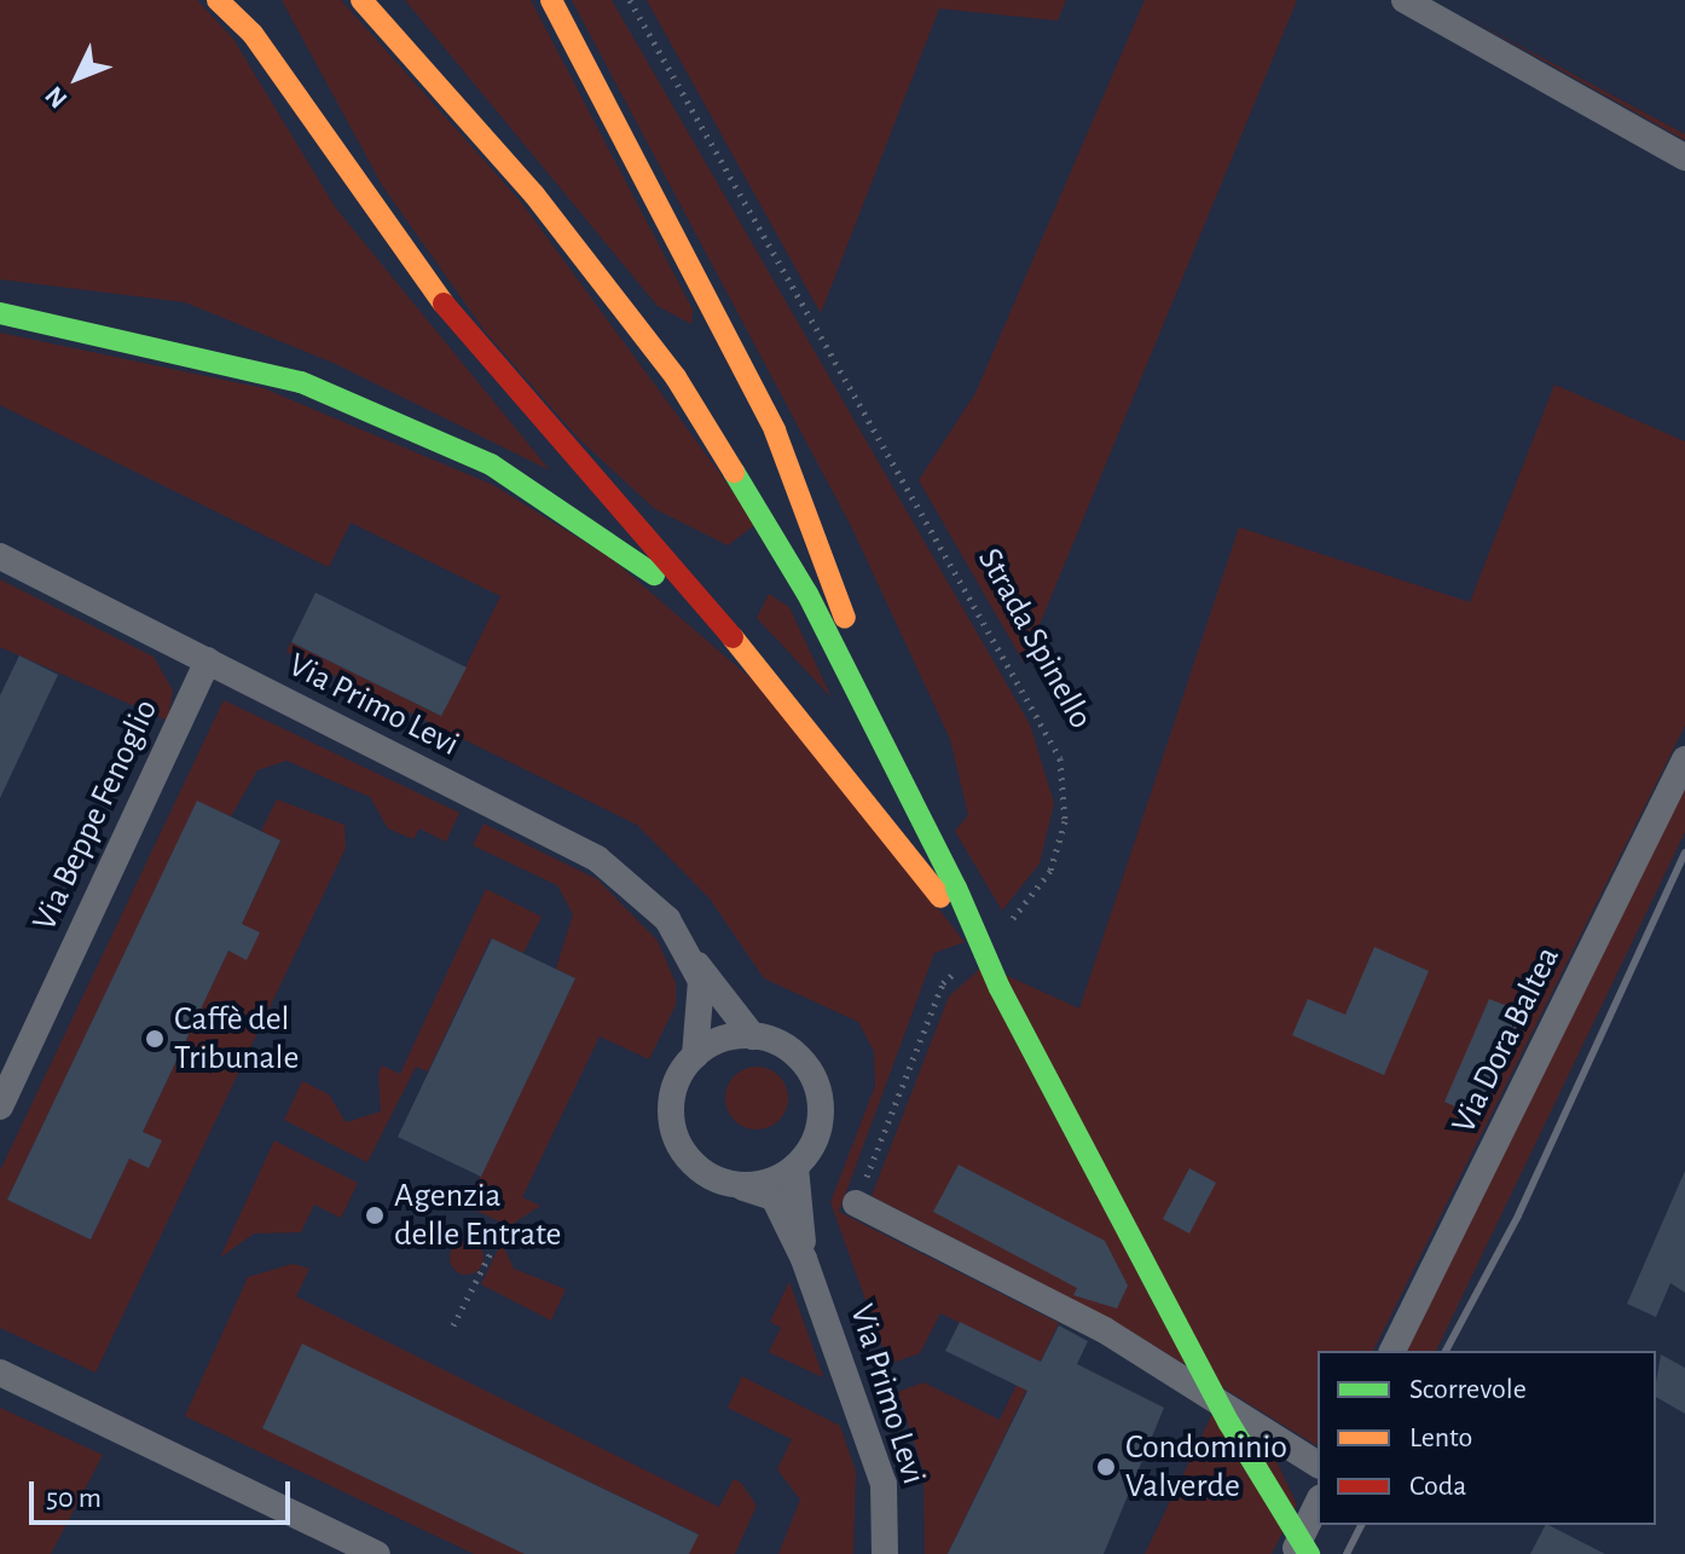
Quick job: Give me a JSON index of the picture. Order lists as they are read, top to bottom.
{
  "streets": {
    "street": ["Via Primo Levi", "Via Beppe Fenoglio", "Via Dora Baltea"],
    "path": ["Strada Spinello"]
  },
  "crossings": [
    ["Via Primo Levi", "Via Beppe Fenoglio"]
  ],
  "places": ["Caffè del Tribunale", "Agenzia delle Entrate", "Condominio Valverde"],
  "legend": ["Scorrevole", "Lento", "Coda"],
  "scale_bar": "50 m",
  "north": "bottom left"
}
